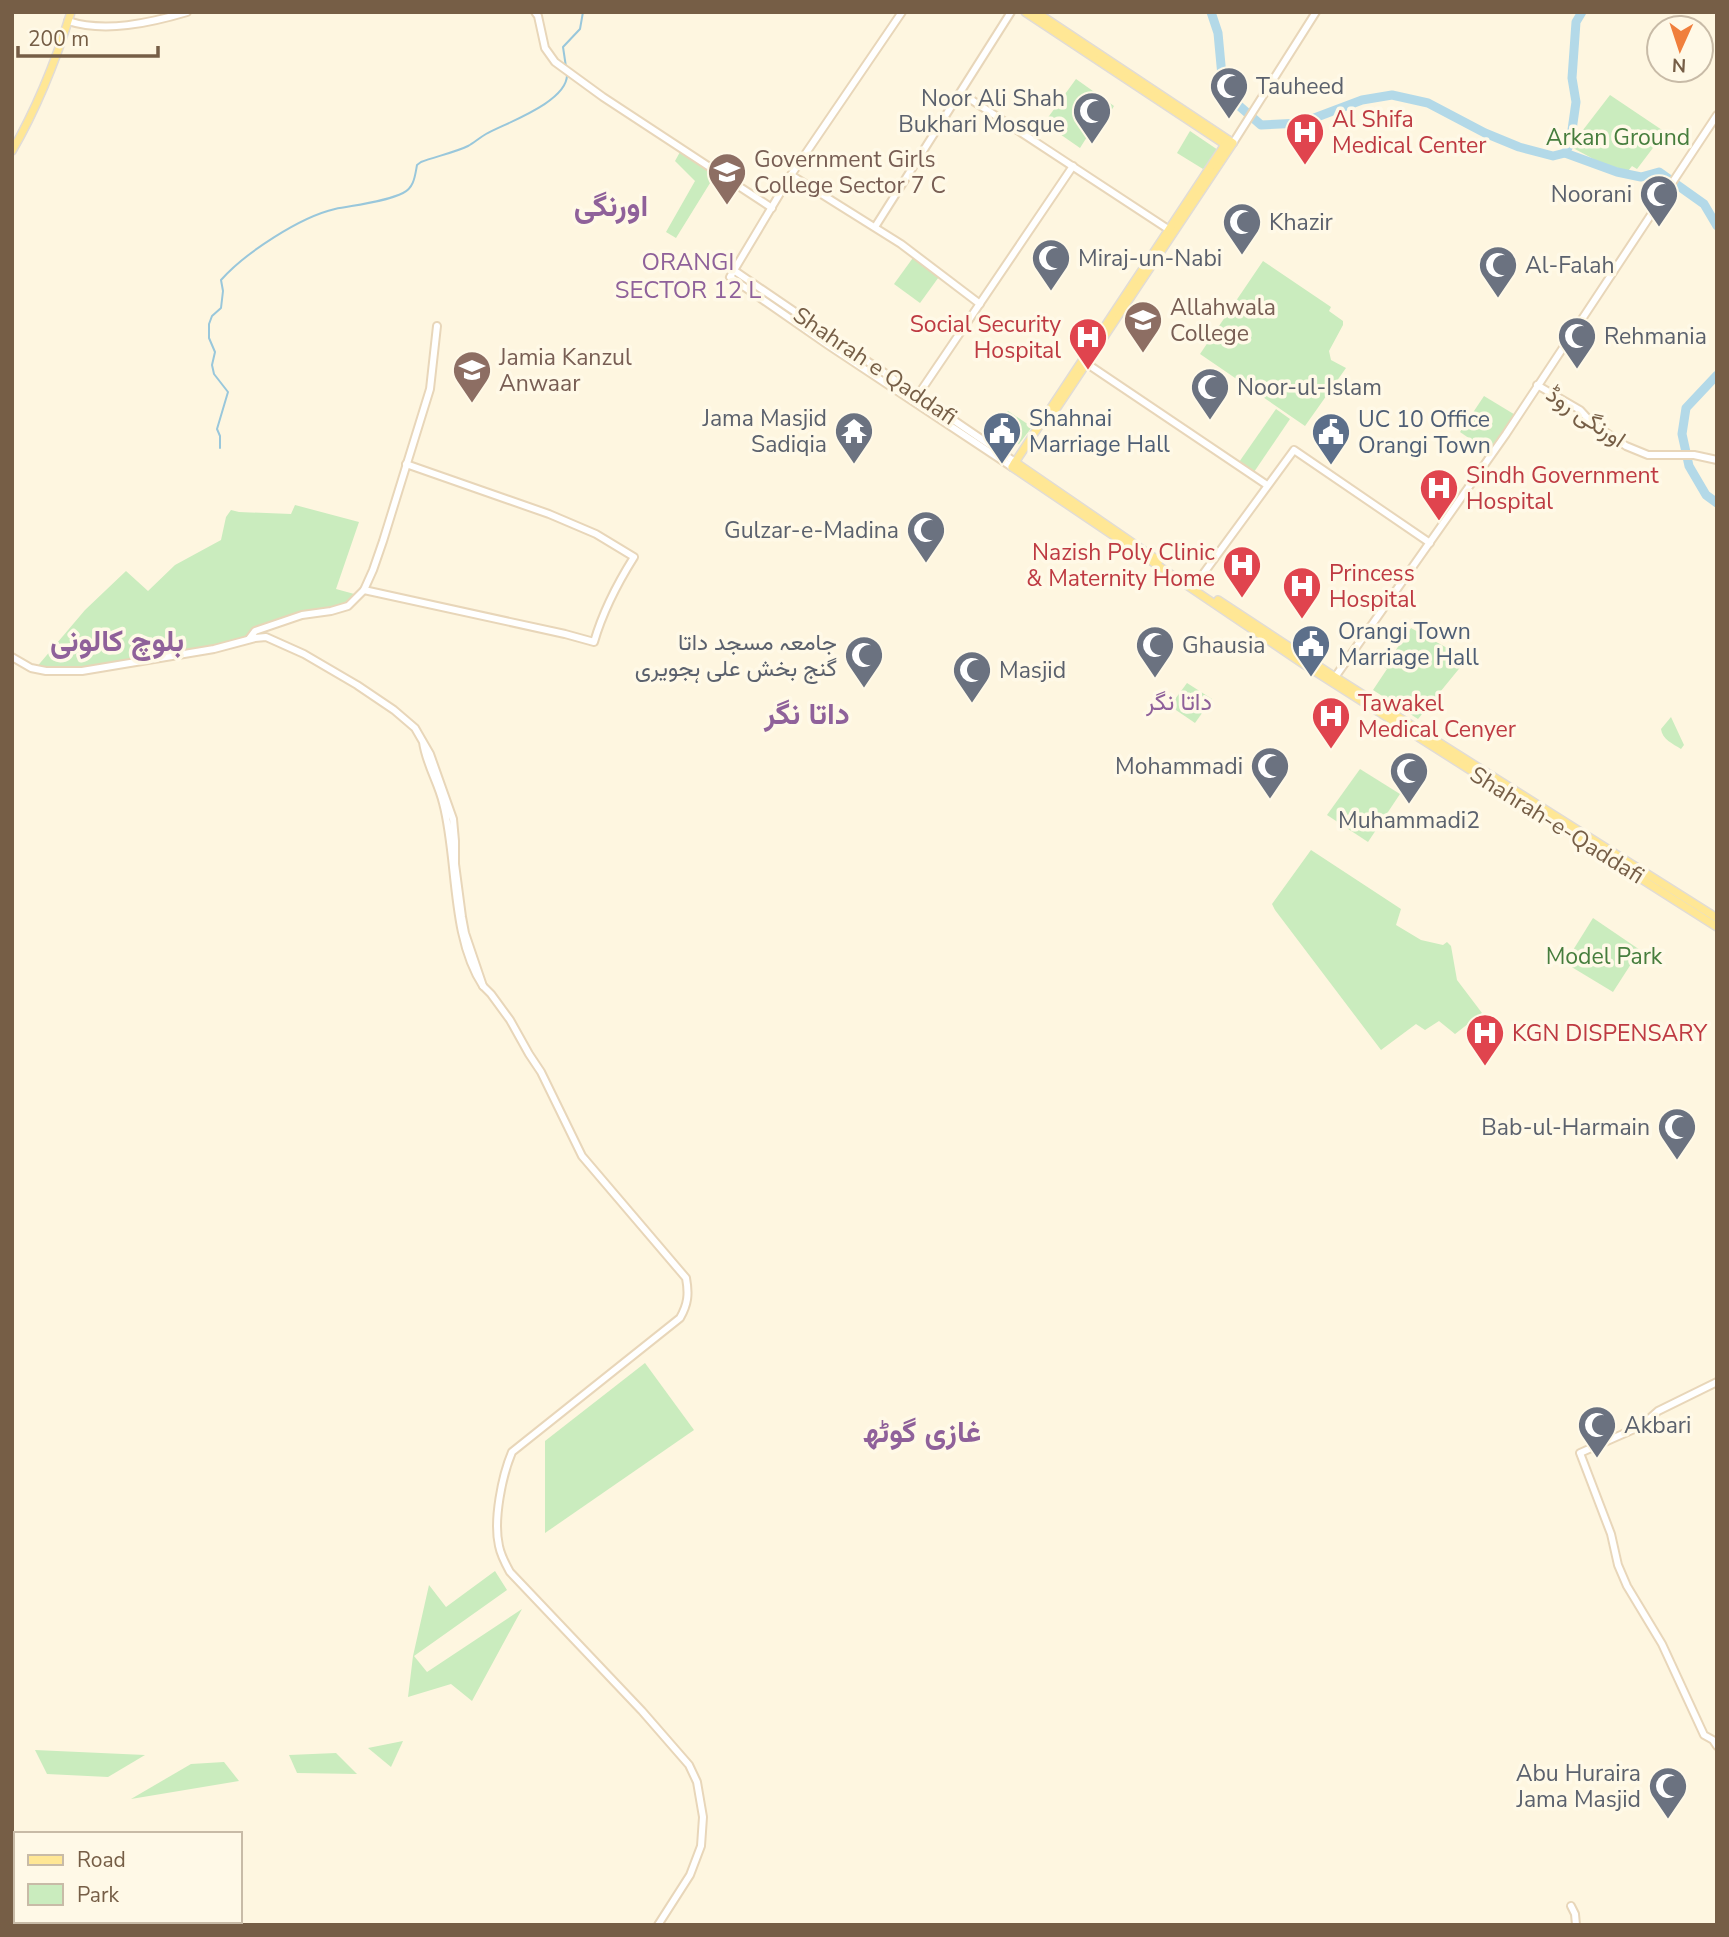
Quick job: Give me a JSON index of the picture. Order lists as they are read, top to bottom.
{
  "streets": {
    "main road": ["Shahrah-e-Qaddafi"],
    "street": ["Shahrah e Qaddafi", "اورنگی روڈ"]
  },
  "crossings": [
    ["Shahrah e Qaddafi", "Shahrah-e-Qaddafi"]
  ],
  "districts": [
    "اورنگی",
    "ORANGI SECTOR 12 L",
    "بلوچ کالونی",
    "داتا نگر",
    "داتا نگر",
    "غازی گوٹھ"
  ],
  "parks": ["Arkan Ground", "Model Park"],
  "places": {
    "mosque": [
      "Tauheed",
      "Noor Ali Shah Bukhari Mosque",
      "Noorani",
      "Khazir",
      "Miraj-un-Nabi",
      "Al-Falah",
      "Rehmania",
      "Noor-ul-Islam",
      "Gulzar-e-Madina",
      "Ghausia",
      "جامعہ مسجد داتا گنج بخش علی ہجویری",
      "Masjid",
      "Mohammadi",
      "Muhammadi2",
      "Bab-ul-Harmain",
      "Akbari",
      "Abu Huraira Jama Masjid"
    ],
    "hospital": [
      "Al Shifa Medical Center",
      "Social Security Hospital",
      "Sindh Government Hospital",
      "Nazish Poly Clinic & Maternity Home",
      "Princess Hospital",
      "Tawakel Medical Cenyer",
      "KGN DISPENSARY"
    ],
    "school or university": ["Government Girls College Sector 7 C", "Allahwala College", "Jamia Kanzul Anwaar"],
    "temple": ["Jama Masjid Sadiqia"],
    "public building": ["Shahnai Marriage Hall", "UC 10 Office Orangi Town", "Orangi Town Marriage Hall"]
  },
  "legend": ["Road", "Park"],
  "scale_bar": "200 m",
  "north": "bottom"
}
